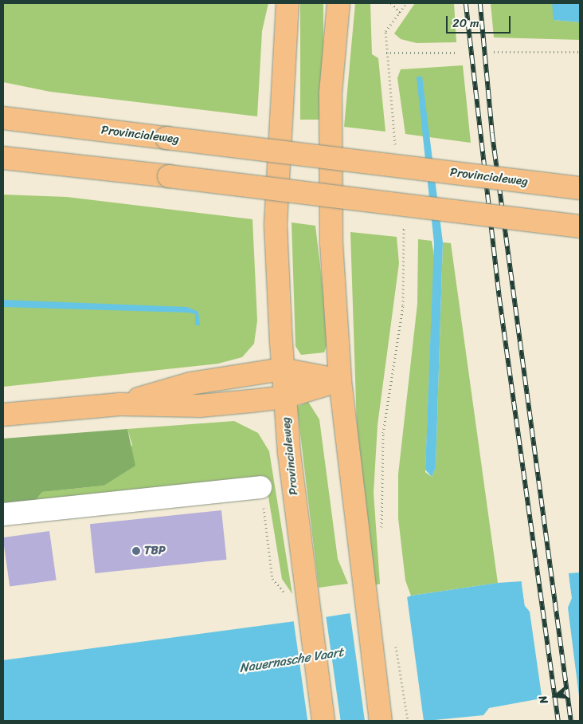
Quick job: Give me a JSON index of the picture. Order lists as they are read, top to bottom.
{
  "streets": {
    "main road": ["Provincialeweg"]
  },
  "water": ["Nauernasche Vaart"],
  "places": ["TBP"],
  "scale_bar": "20 m",
  "north": "left"
}
